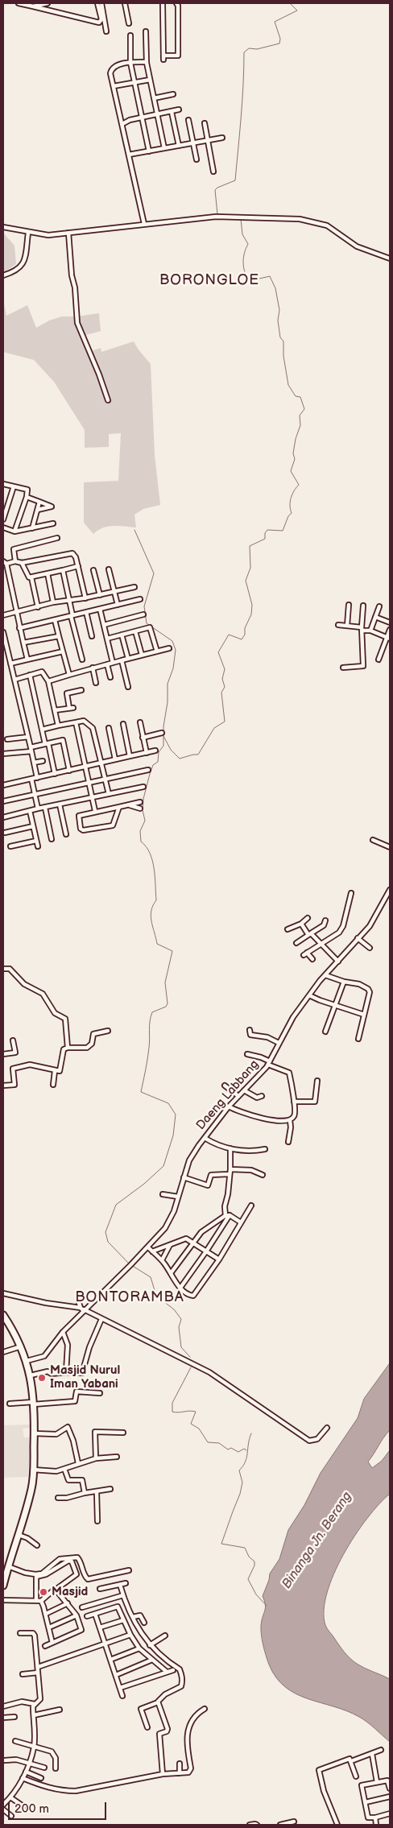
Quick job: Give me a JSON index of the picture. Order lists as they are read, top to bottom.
{
  "streets": {
    "street": ["Daeng Labbang"]
  },
  "districts": ["BORONGLOE", "BONTORAMBA"],
  "water": ["Binanga Jn. Berang"],
  "places": ["Masjid Nurul Iman Yabani", "Masjid"],
  "scale_bar": "200 m"
}
